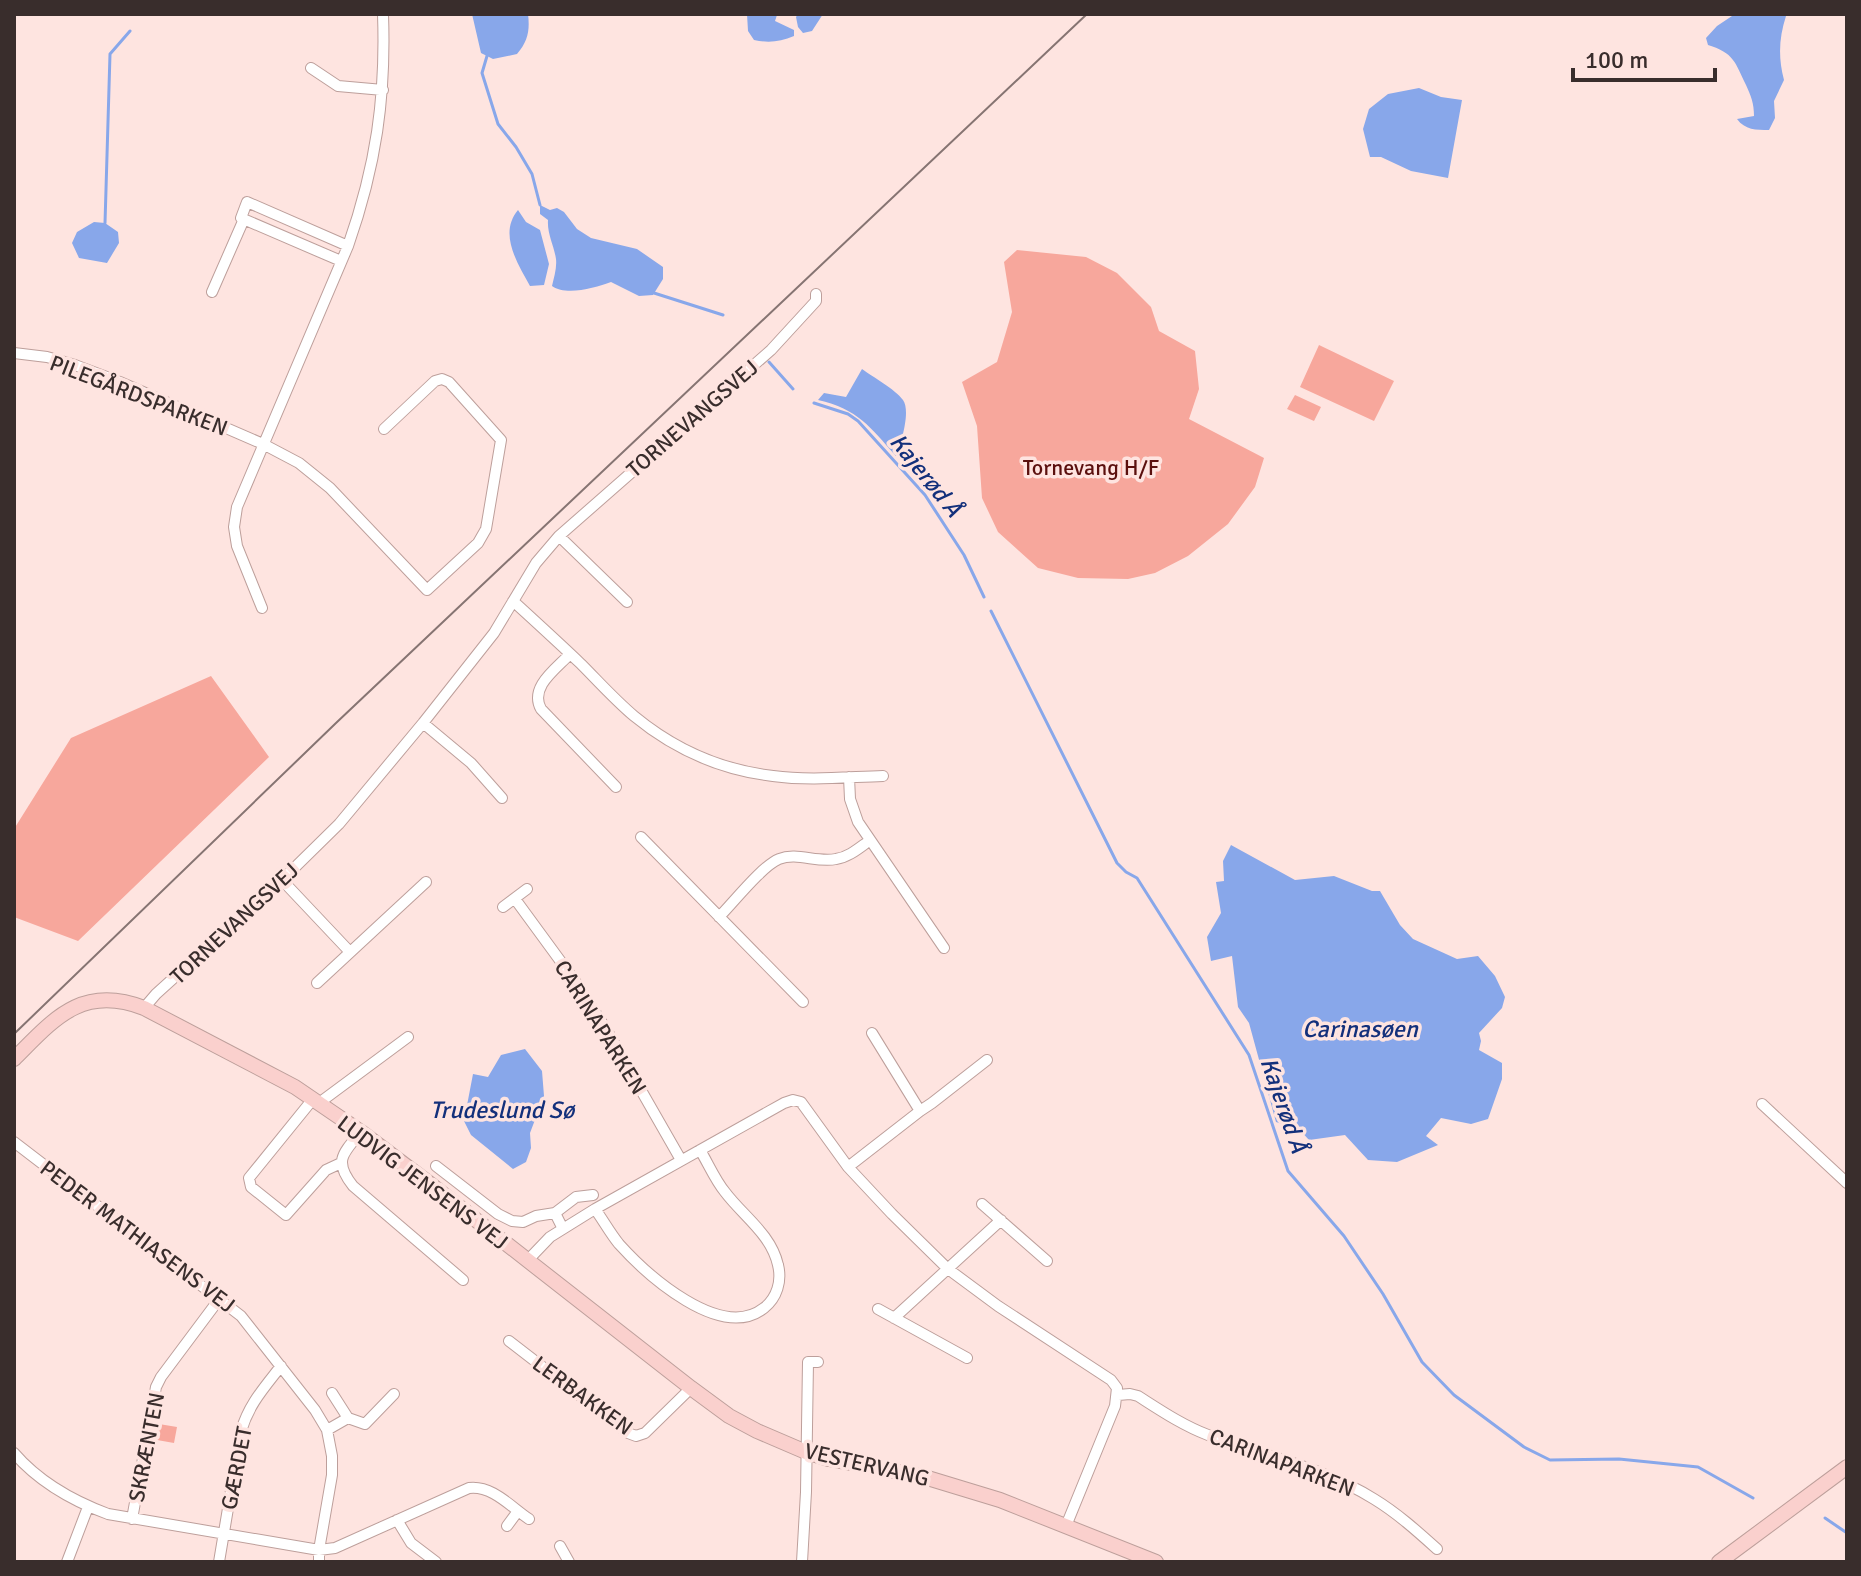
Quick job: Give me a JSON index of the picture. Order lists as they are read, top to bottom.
{
  "streets": {
    "street": [
      "PILEGÅRDSPARKEN",
      "TORNEVANGSVEJ",
      "CARINAPARKEN",
      "LUDVIG JENSENS VEJ",
      "PEDER MATHIASENS VEJ",
      "LERBAKKEN",
      "SKRÆNTEN",
      "VESTERVANG",
      "GÆRDET"
    ]
  },
  "crossings": [
    ["TORNEVANGSVEJ", "LUDVIG JENSENS VEJ"],
    ["CARINAPARKEN", "LUDVIG JENSENS VEJ"],
    ["CARINAPARKEN", "VESTERVANG"],
    ["LUDVIG JENSENS VEJ", "VESTERVANG"],
    ["PEDER MATHIASENS VEJ", "SKRÆNTEN"],
    ["PEDER MATHIASENS VEJ", "GÆRDET"],
    ["LERBAKKEN", "VESTERVANG"]
  ],
  "water": ["Kajerød Å", "Carinasøen", "Trudeslund Sø"],
  "parks": ["Tornevang H/F"],
  "scale_bar": "100 m"
}
